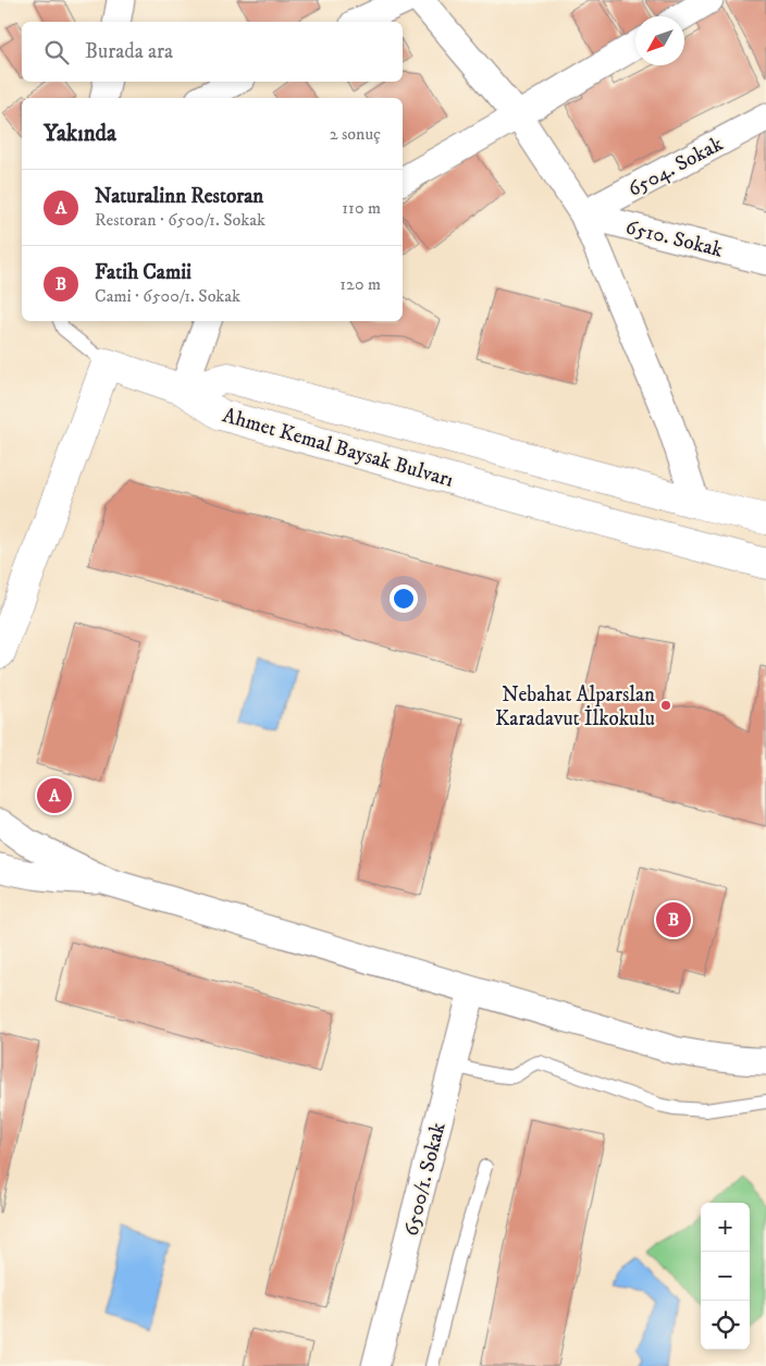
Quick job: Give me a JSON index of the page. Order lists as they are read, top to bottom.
{
  "streets": {
    "street": [
      "6504. Sokak",
      "6510. Sokak",
      "Ahmet Kemal Baysak Bulvarı",
      "6500/1. Sokak"
    ]
  },
  "crossings": [
    ["6504. Sokak", "6510. Sokak"]
  ],
  "places": ["Nebahat Alparslan Karadavut İlkokulu"],
  "north": "bottom left",
  "page": {
    "search": "Burada ara",
    "heading": ["Yakında", "2 sonuç"],
    "list": [
      {
        "mark": "A",
        "name": "Naturalinn Restoran",
        "note": "Restoran · 6500/1. Sokak",
        "value": "110 m"
      },
      {
        "mark": "B",
        "name": "Fatih Camii",
        "note": "Cami · 6500/1. Sokak",
        "value": "120 m"
      }
    ],
    "pins": ["A", "B"],
    "map_buttons": ["+", "−"]
  }
}
